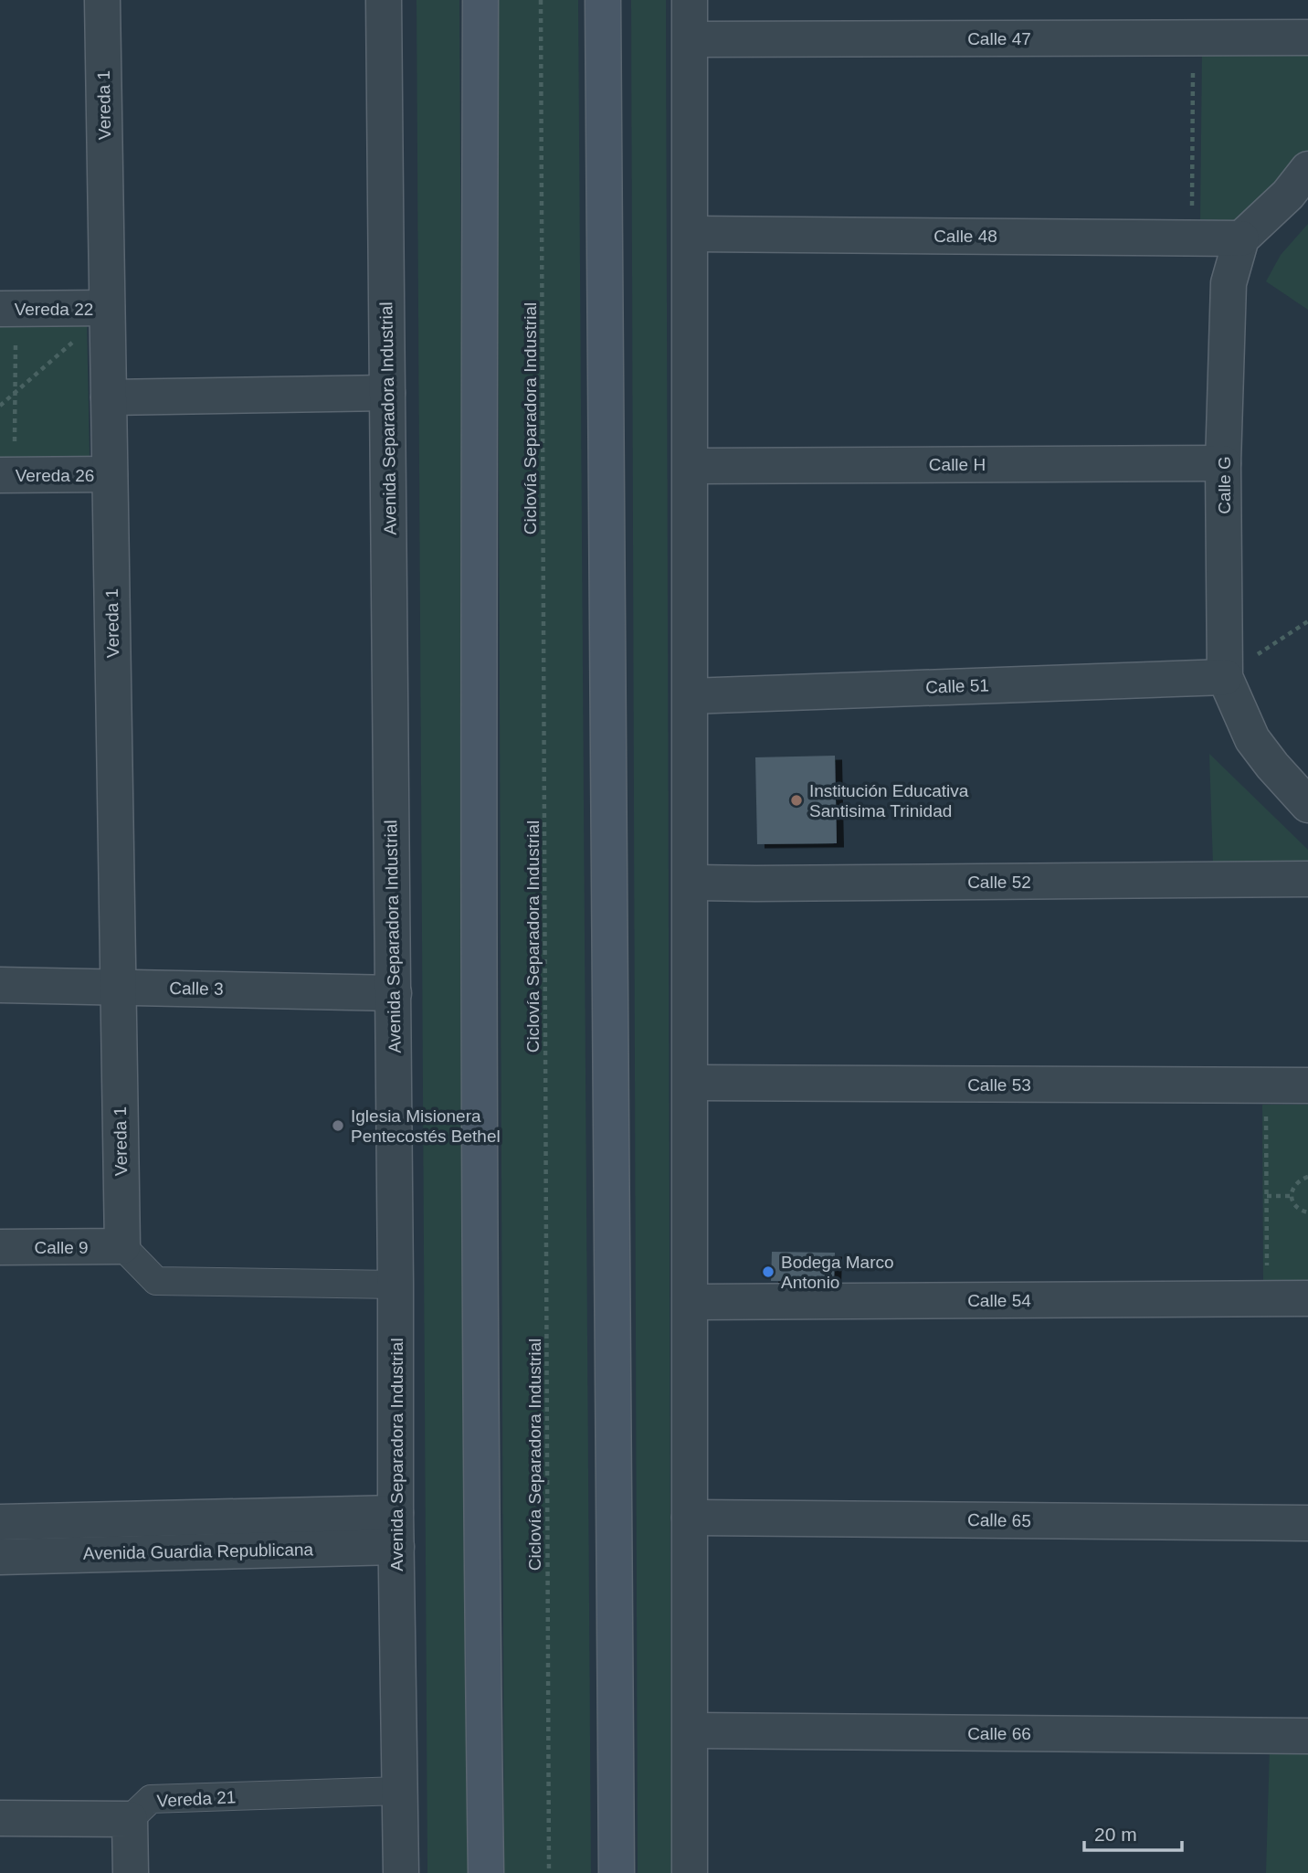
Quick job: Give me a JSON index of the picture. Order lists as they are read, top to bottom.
{
  "streets": {
    "street": [
      "Calle 47",
      "Vereda 1",
      "Calle 48",
      "Vereda 22",
      "Avenida Separadora Industrial",
      "Calle H",
      "Vereda 26",
      "Calle G",
      "Calle 51",
      "Calle 52",
      "Calle 3",
      "Calle 53",
      "Calle 9",
      "Calle 54",
      "Calle 65",
      "Avenida Guardia Republicana",
      "Calle 66",
      "Vereda 21"
    ],
    "path": ["Ciclovía Separadora Industrial"]
  },
  "crossings": [
    ["Vereda 1", "Vereda 22"],
    ["Vereda 1", "Vereda 26"],
    ["Vereda 1", "Calle 3"],
    ["Vereda 1", "Calle 9"],
    ["Calle 48", "Calle G"],
    ["Avenida Separadora Industrial", "Calle 3"],
    ["Avenida Separadora Industrial", "Avenida Guardia Republicana"],
    ["Avenida Separadora Industrial", "Vereda 21"],
    ["Calle H", "Calle G"],
    ["Calle G", "Calle 51"]
  ],
  "places": ["Institución Educativa Santisima Trinidad", "Iglesia Misionera Pentecostés Bethel", "Bodega Marco Antonio"],
  "scale_bar": "20 m"
}
